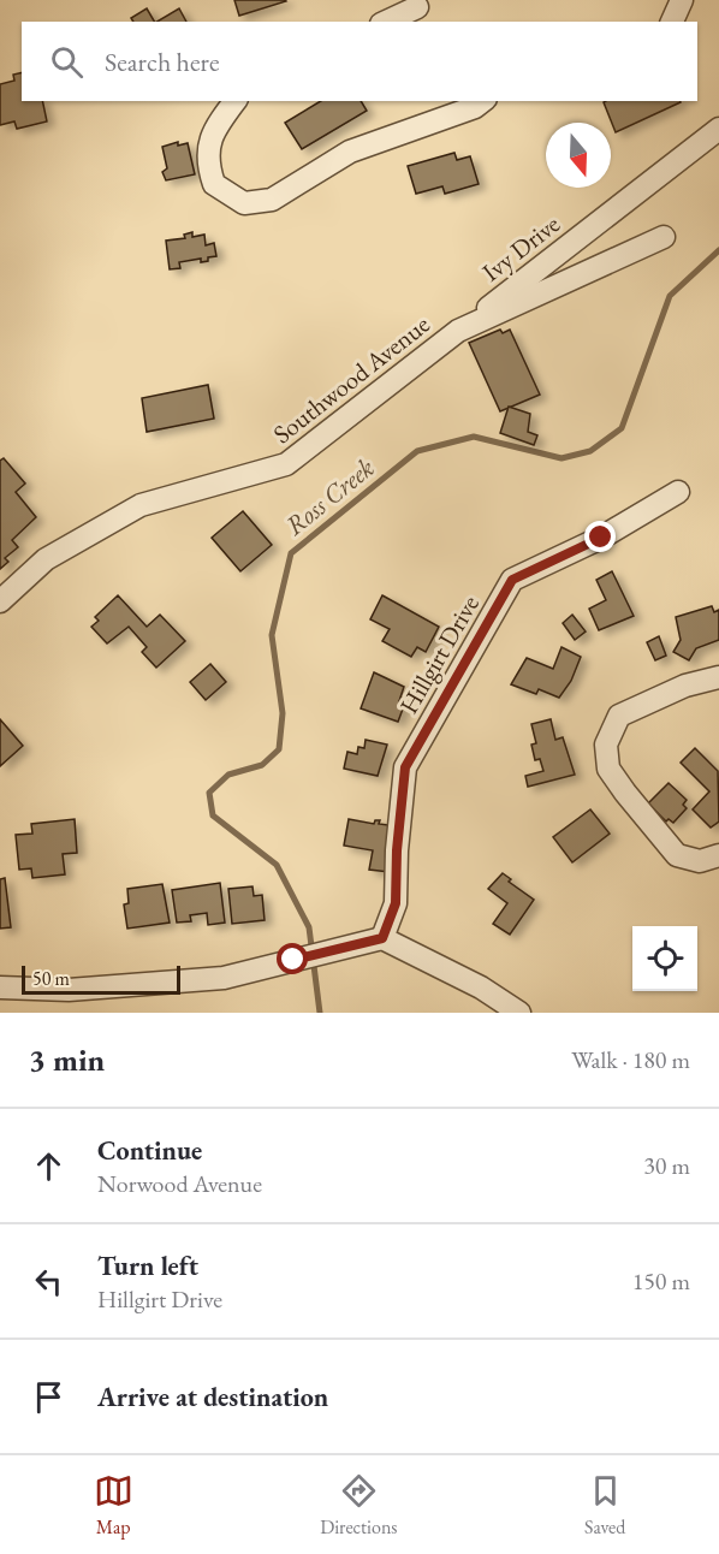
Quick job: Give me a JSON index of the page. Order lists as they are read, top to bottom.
{
  "streets": {
    "street": ["Ivy Drive", "Southwood Avenue", "Hillgirt Drive"]
  },
  "crossings": [
    ["Ivy Drive", "Southwood Avenue"]
  ],
  "water": ["Ross Creek"],
  "scale_bar": "50 m",
  "north": "bottom",
  "page": {
    "search": "Search here",
    "scale": "50 m",
    "heading": ["3 min", "Walk · 180 m"],
    "list": [
      ["Continue", "Norwood Avenue", "30 m"],
      ["Turn left", "Hillgirt Drive", "150 m"],
      "Arrive at destination"
    ],
    "nav": ["Map", "Directions", "Saved"]
  }
}
